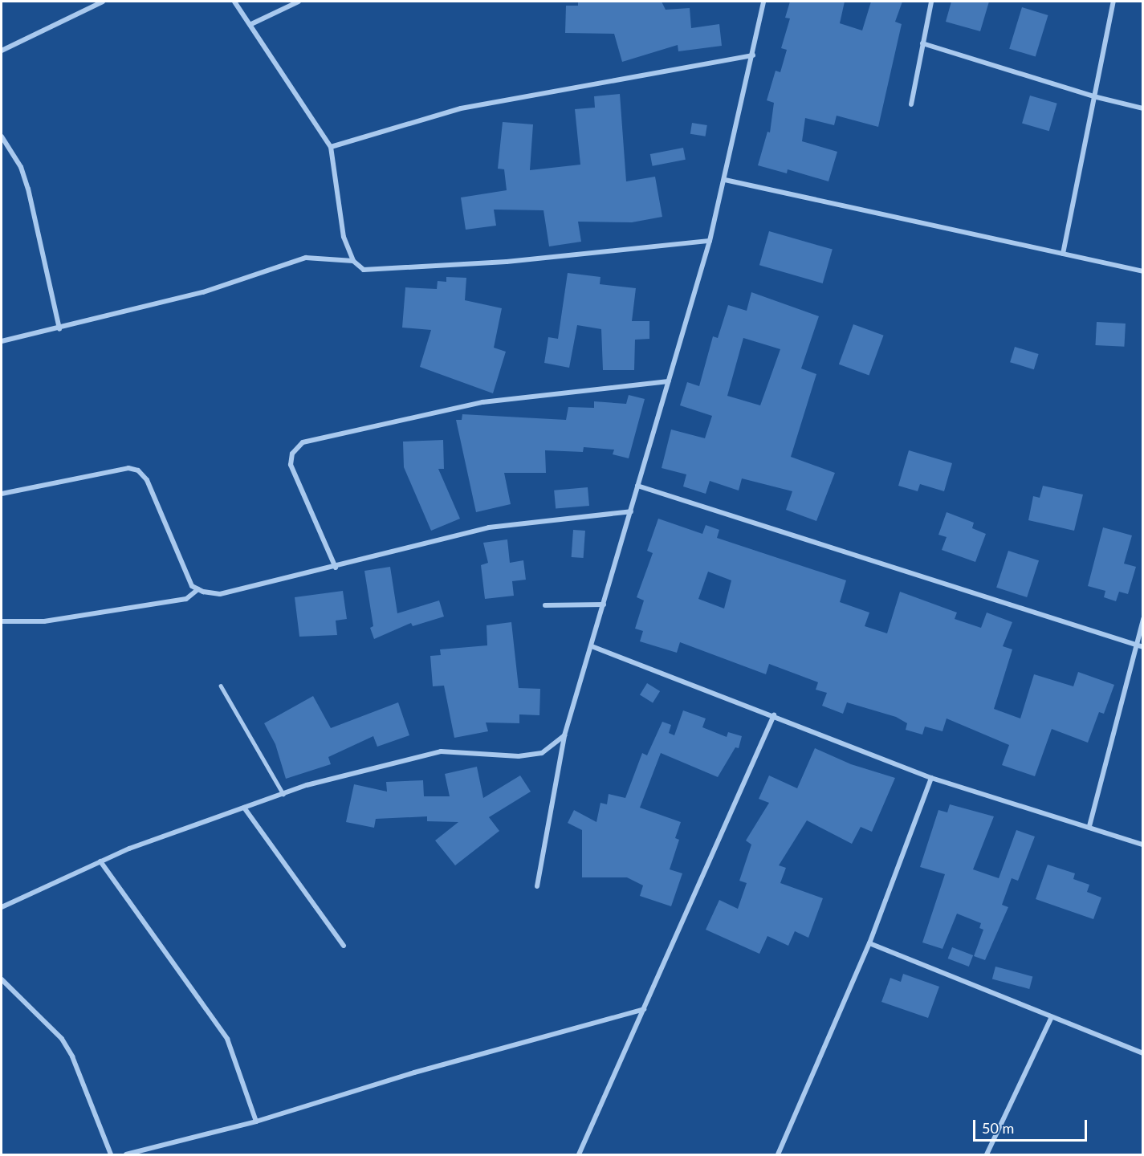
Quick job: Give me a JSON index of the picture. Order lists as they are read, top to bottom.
{
  "scale_bar": "50 m"
}
